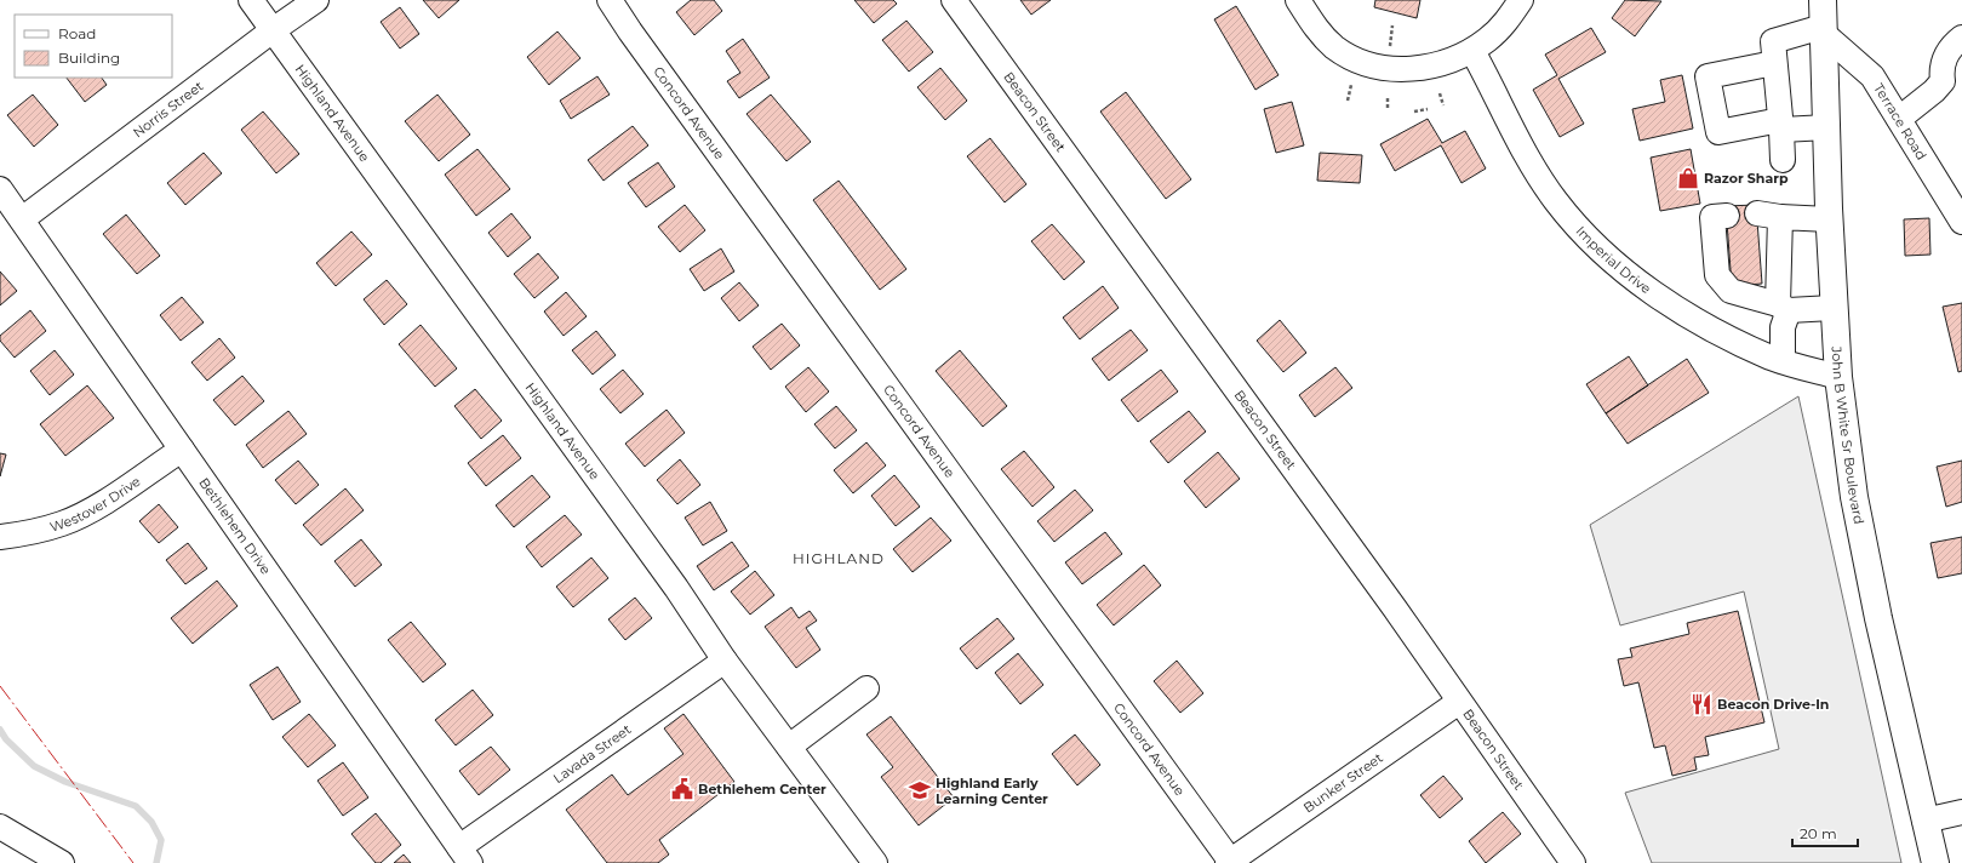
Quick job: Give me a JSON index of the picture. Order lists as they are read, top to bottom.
{
  "streets": {
    "main road": ["John B White Sr Boulevard"],
    "street": [
      "Norris Street",
      "Beacon Street",
      "Concord Avenue",
      "Highland Avenue",
      "Terrace Road",
      "Imperial Drive",
      "Westover Drive",
      "Bethlehem Drive",
      "Lavada Street",
      "Bunker Street"
    ]
  },
  "crossings": [
    ["Norris Street", "Highland Avenue"],
    ["Norris Street", "Bethlehem Drive"],
    ["Beacon Street", "Bunker Street"],
    ["Concord Avenue", "Bunker Street"],
    ["Highland Avenue", "Lavada Street"],
    ["Terrace Road", "John B White Sr Boulevard"],
    ["Imperial Drive", "John B White Sr Boulevard"],
    ["Westover Drive", "Bethlehem Drive"],
    ["Bethlehem Drive", "Lavada Street"]
  ],
  "districts": ["HIGHLAND"],
  "places": {
    "shop": ["Razor Sharp"],
    "restaurant": ["Beacon Drive-In"],
    "public building": ["Bethlehem Center"],
    "school or university": ["Highland Early Learning Center"]
  },
  "legend": ["Road", "Building"],
  "scale_bar": "20 m"
}
